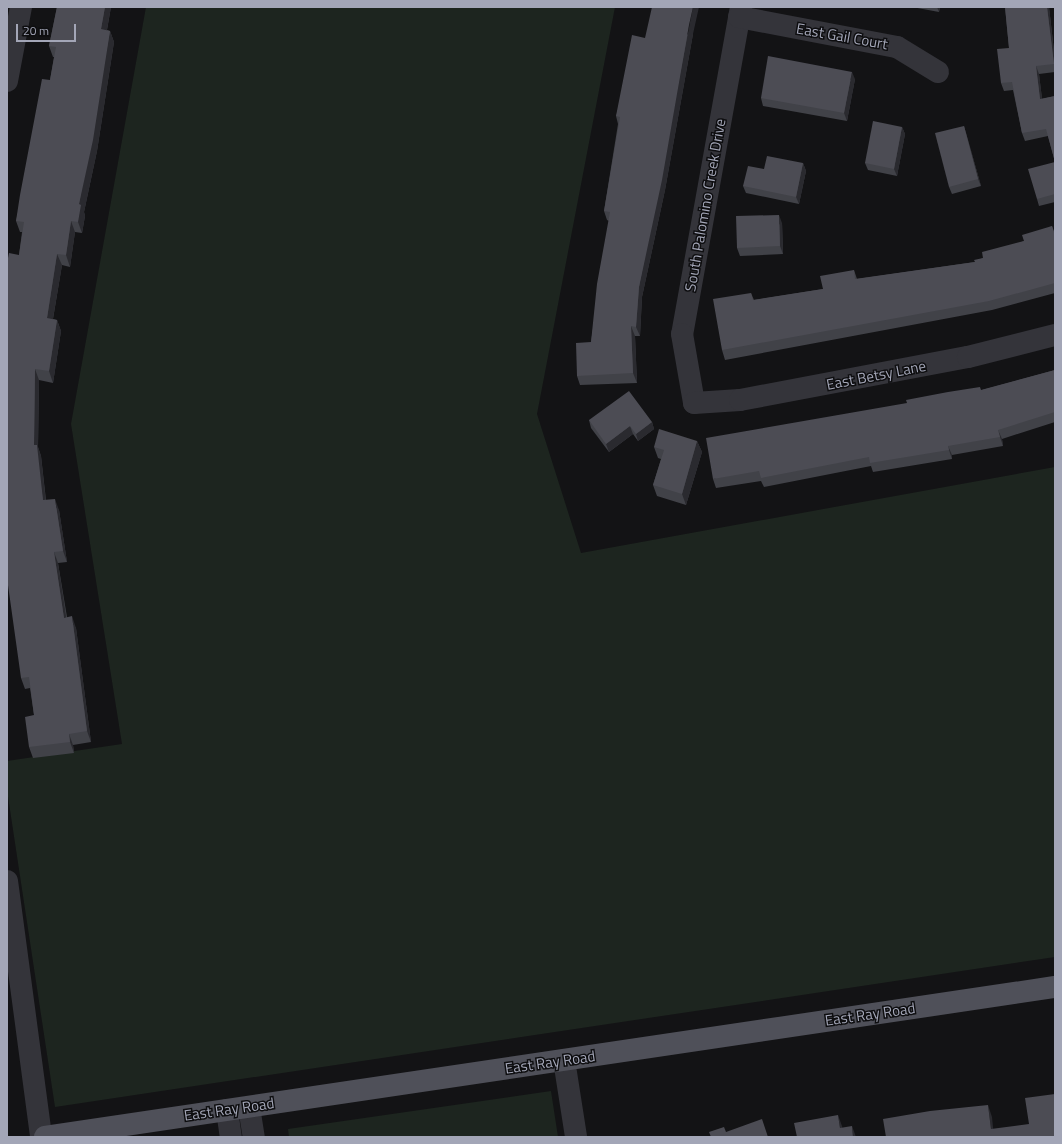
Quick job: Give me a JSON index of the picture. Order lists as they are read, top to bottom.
{
  "streets": {
    "main road": ["East Ray Road"],
    "street": ["East Gail Court", "South Palomino Creek Drive", "East Betsy Lane"]
  },
  "crossings": [
    ["East Gail Court", "South Palomino Creek Drive"],
    ["South Palomino Creek Drive", "East Betsy Lane"]
  ],
  "scale_bar": "20 m"
}
